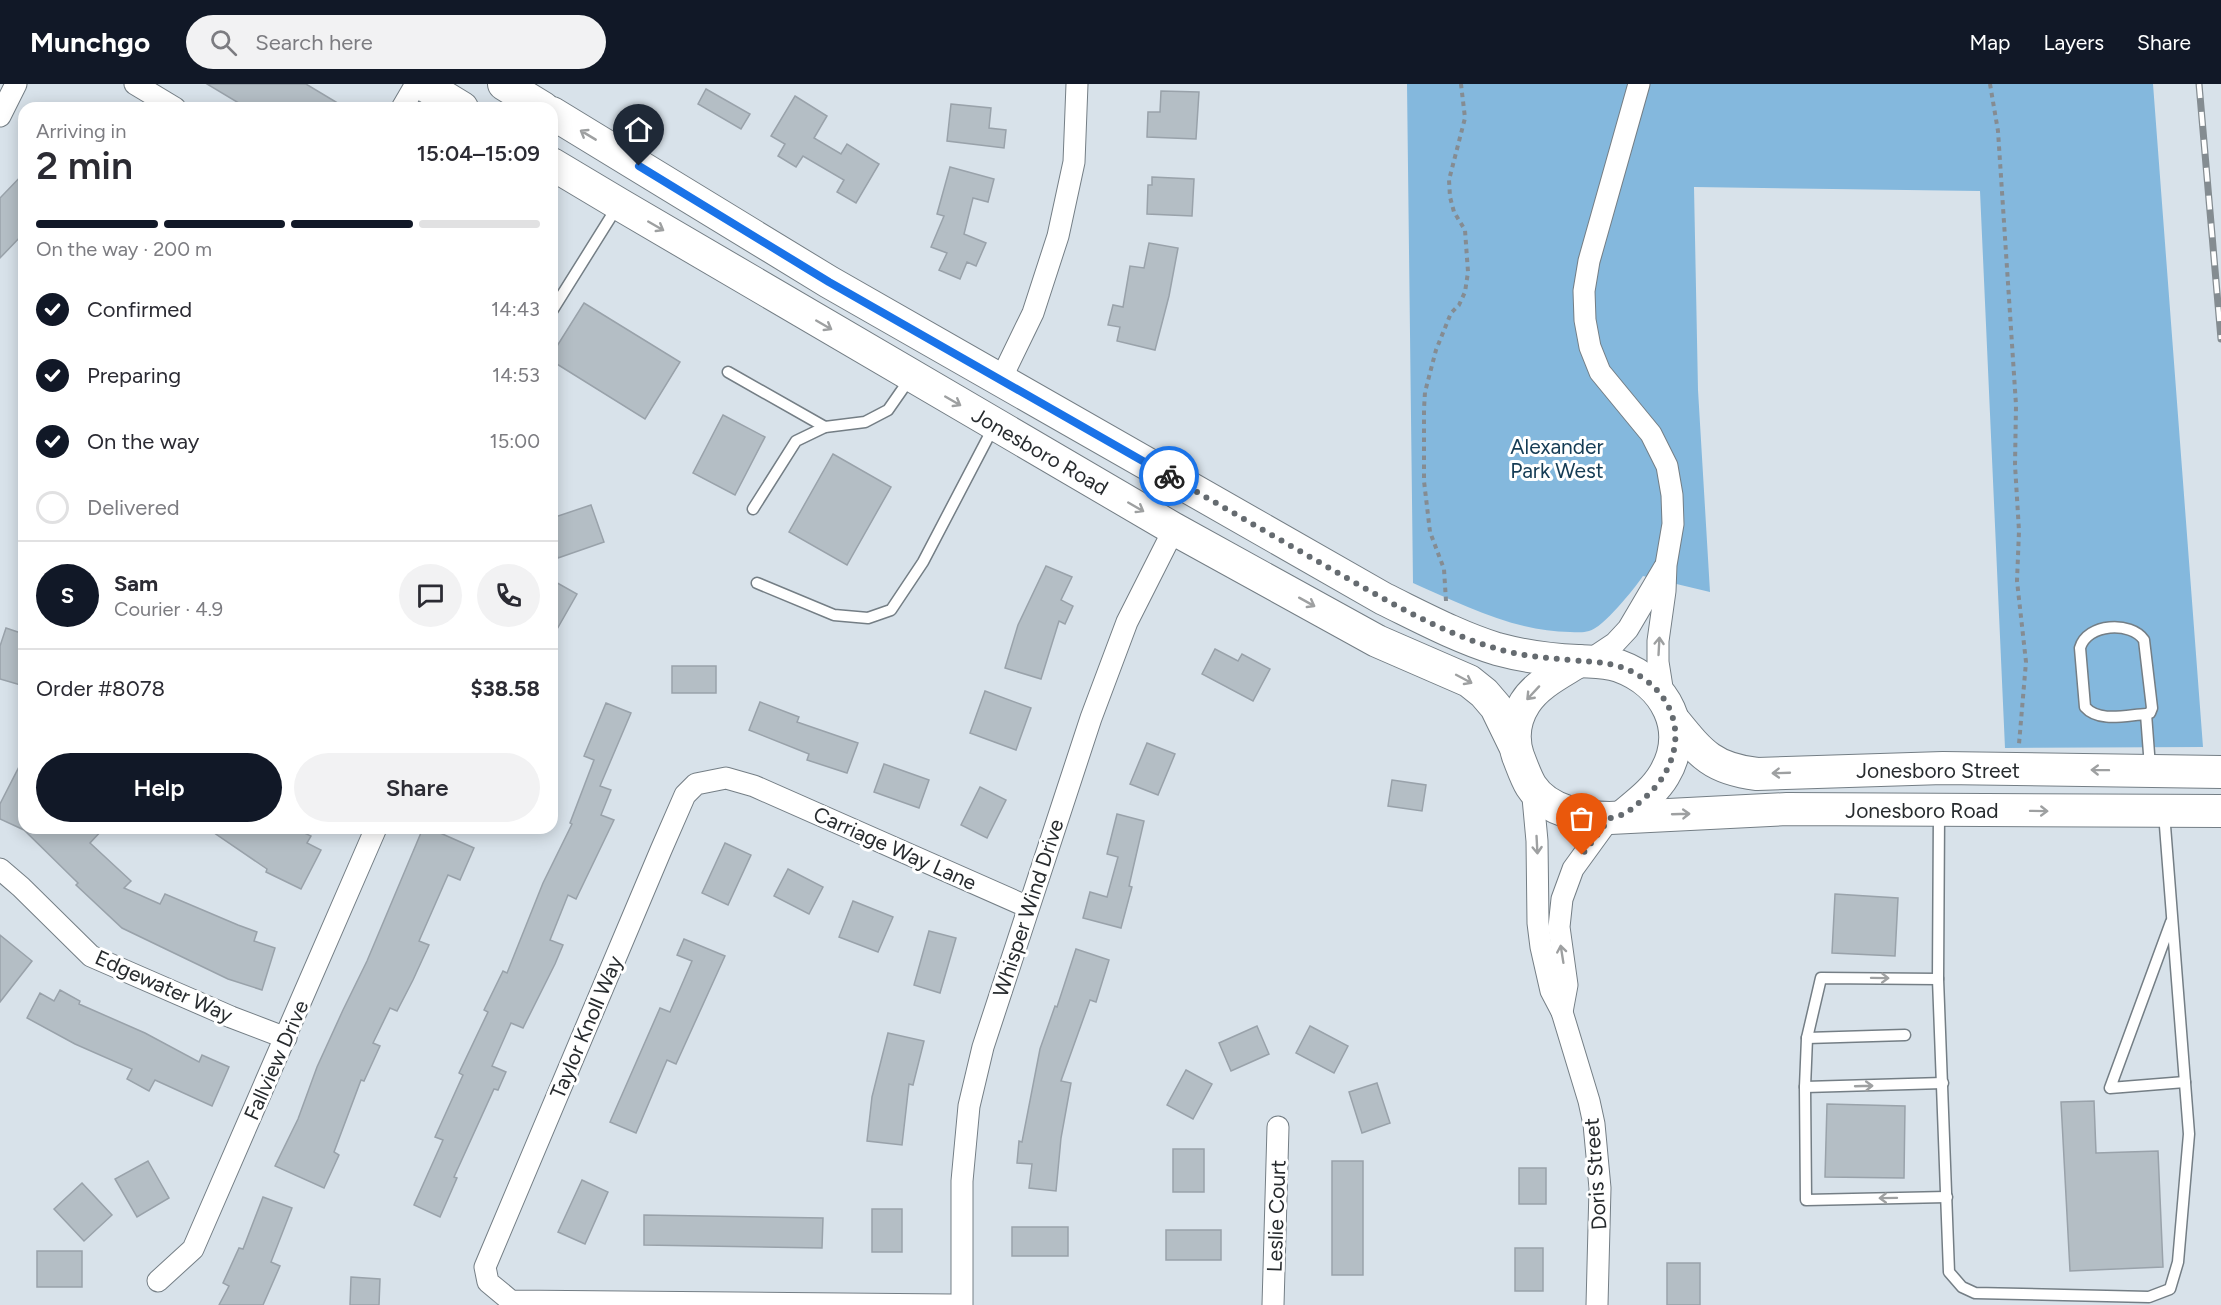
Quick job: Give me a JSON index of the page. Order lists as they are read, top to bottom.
{
  "streets": {
    "main road": ["Jonesboro Road", "Jonesboro Street"],
    "street": [
      "Carriage Way Lane",
      "Whisper Wind Drive",
      "Edgewater Way",
      "Taylor Knoll Way",
      "Fallview Drive",
      "Doris Street",
      "Leslie Court"
    ]
  },
  "crossings": [
    ["Jonesboro Road", "Jonesboro Street"],
    ["Jonesboro Road", "Whisper Wind Drive"],
    ["Jonesboro Road", "Doris Street"],
    ["Jonesboro Street", "Doris Street"],
    ["Carriage Way Lane", "Whisper Wind Drive"],
    ["Carriage Way Lane", "Taylor Knoll Way"],
    ["Edgewater Way", "Fallview Drive"]
  ],
  "one_way": ["Jonesboro Street"],
  "parks": ["Alexander Park West"],
  "page": {
    "header": "Munchgo",
    "search": "Search here",
    "nav": ["Map", "Layers", "Share"],
    "heading": ["2 min", "Arriving in", "15:04–15:09"],
    "panel": [
      "Sam",
      "Courier · 4.9",
      "Order #8078",
      "$38.58"
    ],
    "bar": "On the way · 200 m",
    "list": [
      ["Confirmed", "14:43"],
      ["Preparing", "14:53"],
      ["On the way", "15:00"],
      "Delivered"
    ],
    "round": "S",
    "buttons": ["Help", "Share"]
  }
}
